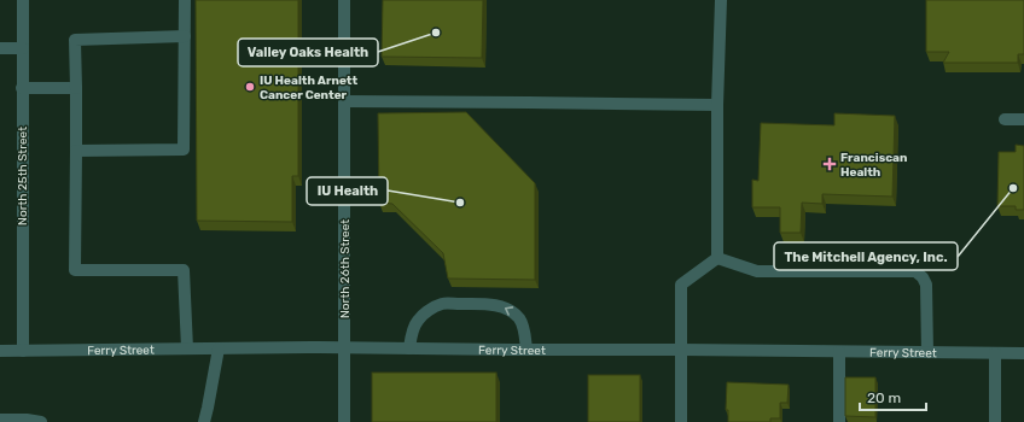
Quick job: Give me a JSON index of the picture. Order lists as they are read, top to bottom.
{
  "streets": {
    "street": ["North 25th Street", "North 26th Street", "Ferry Street"]
  },
  "crossings": [
    ["North 25th Street", "Ferry Street"],
    ["North 26th Street", "Ferry Street"]
  ],
  "places": {
    "other": [
      "Valley Oaks Health",
      "IU Health Arnett Cancer Center",
      "The Mitchell Agency, Inc.",
      "IU Health"
    ],
    "health": ["Franciscan Health"]
  },
  "scale_bar": "20 m"
}
